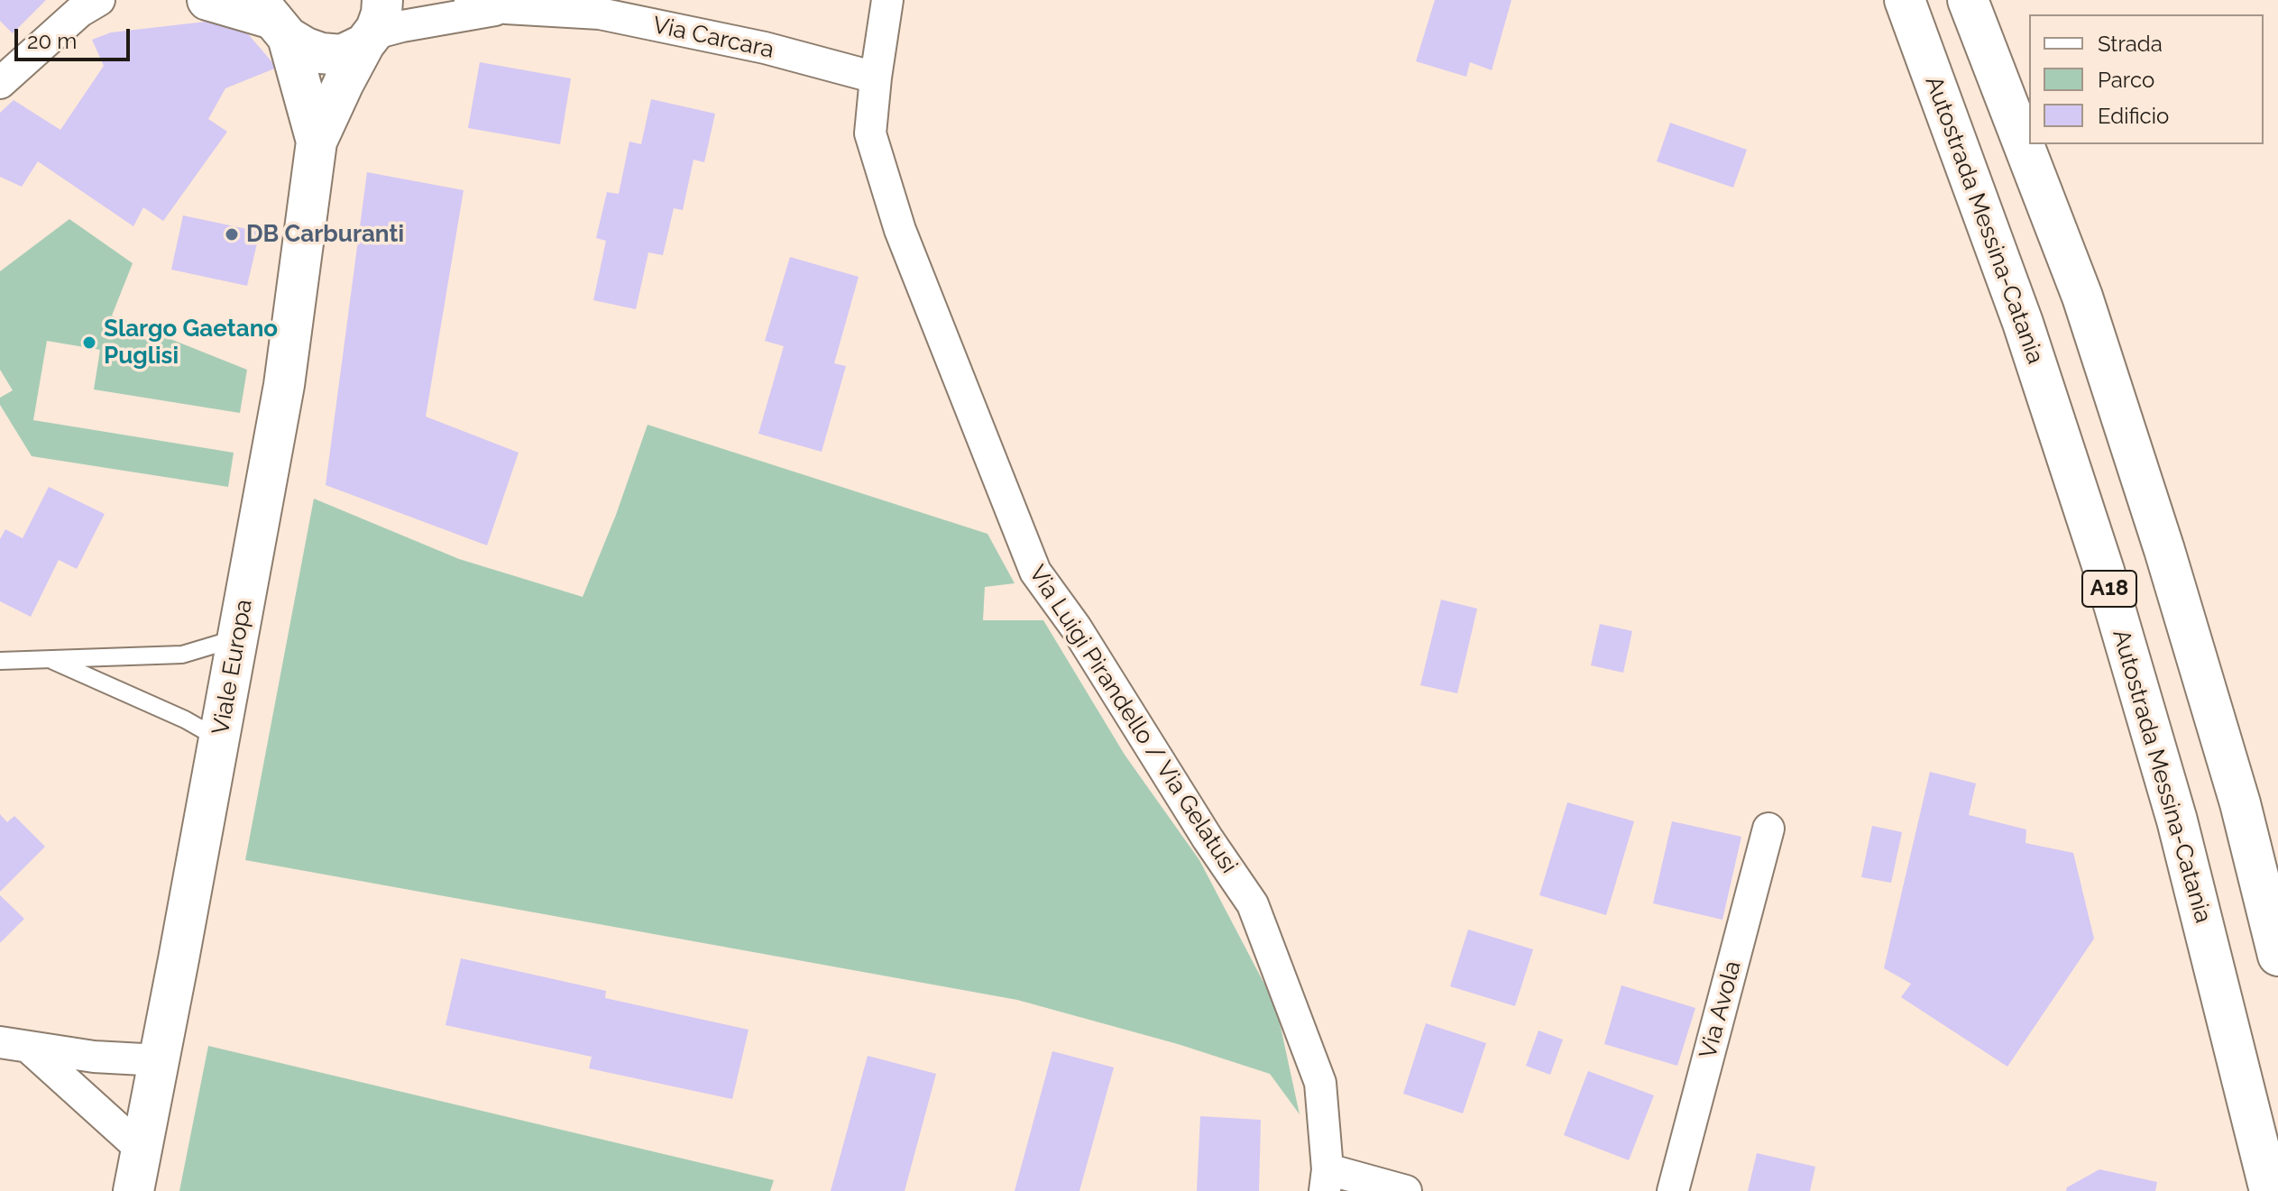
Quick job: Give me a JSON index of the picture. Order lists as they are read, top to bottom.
{
  "streets": {
    "main road": ["Autostrada Messina-Catania", "A18", "Viale Europa"],
    "street": ["Via Carcara", "Via Luigi Pirandello / Via Gelatusi", "Via Avola"]
  },
  "crossings": [
    ["Via Carcara", "Via Luigi Pirandello / Via Gelatusi"]
  ],
  "places": ["DB Carburanti", "Slargo Gaetano Puglisi"],
  "legend": ["Strada", "Parco", "Edificio"],
  "scale_bar": "20 m"
}
